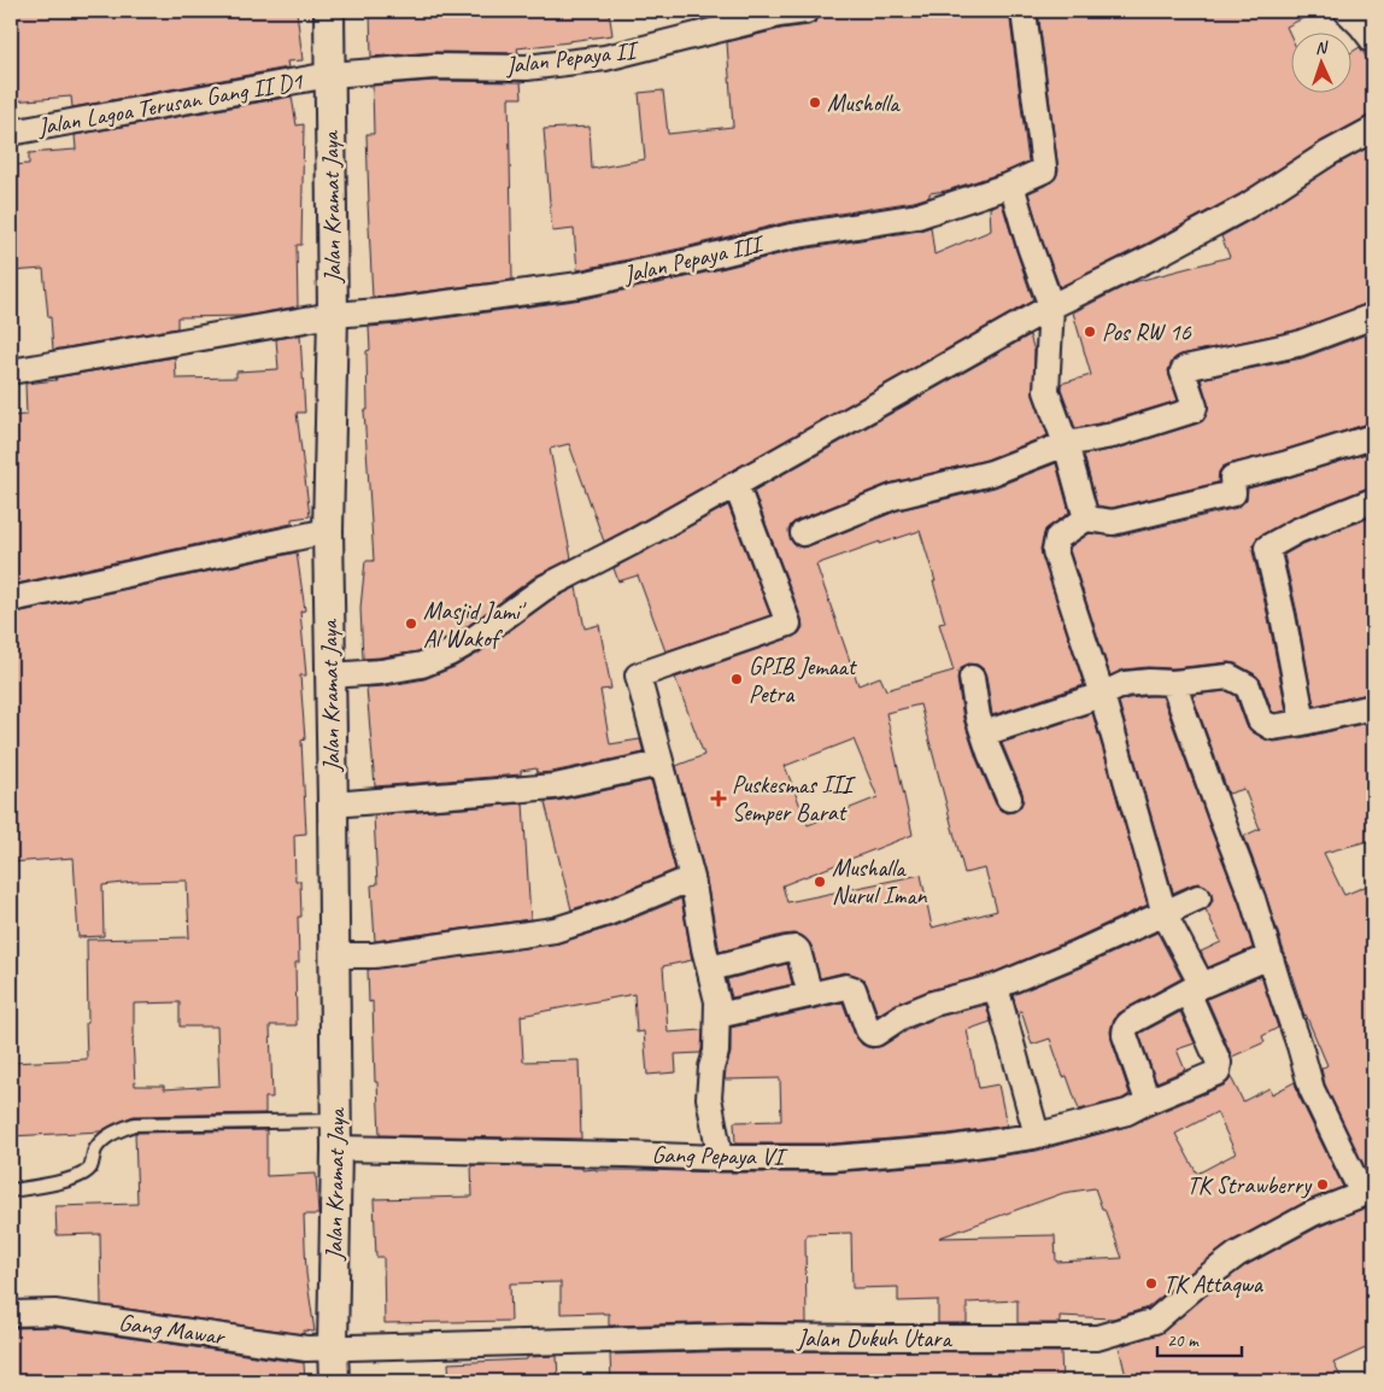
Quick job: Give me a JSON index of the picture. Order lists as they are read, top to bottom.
{
  "streets": {
    "street": [
      "Jalan Pepaya II",
      "Jalan Lagoa Terusan Gang II D1",
      "Jalan Kramat Jaya",
      "Jalan Pepaya III",
      "Gang Pepaya VI",
      "Gang Mawar",
      "Jalan Dukuh Utara"
    ]
  },
  "crossings": [
    ["Jalan Pepaya II", "Jalan Lagoa Terusan Gang II D1"],
    ["Jalan Pepaya II", "Jalan Kramat Jaya"],
    ["Jalan Lagoa Terusan Gang II D1", "Jalan Kramat Jaya"],
    ["Jalan Kramat Jaya", "Jalan Pepaya III"],
    ["Jalan Kramat Jaya", "Gang Pepaya VI"],
    ["Jalan Kramat Jaya", "Gang Mawar"],
    ["Jalan Kramat Jaya", "Jalan Dukuh Utara"],
    ["Gang Mawar", "Jalan Dukuh Utara"]
  ],
  "places": {
    "other": [
      "Musholla",
      "Pos RW 16",
      "Masjid Jami' Al Wakof",
      "GPIB Jemaat Petra",
      "Mushalla Nurul Iman",
      "TK Strawberry",
      "TK Attaqwa"
    ],
    "health": ["Puskesmas III Semper Barat"]
  },
  "scale_bar": "20 m",
  "north": "top"
}
